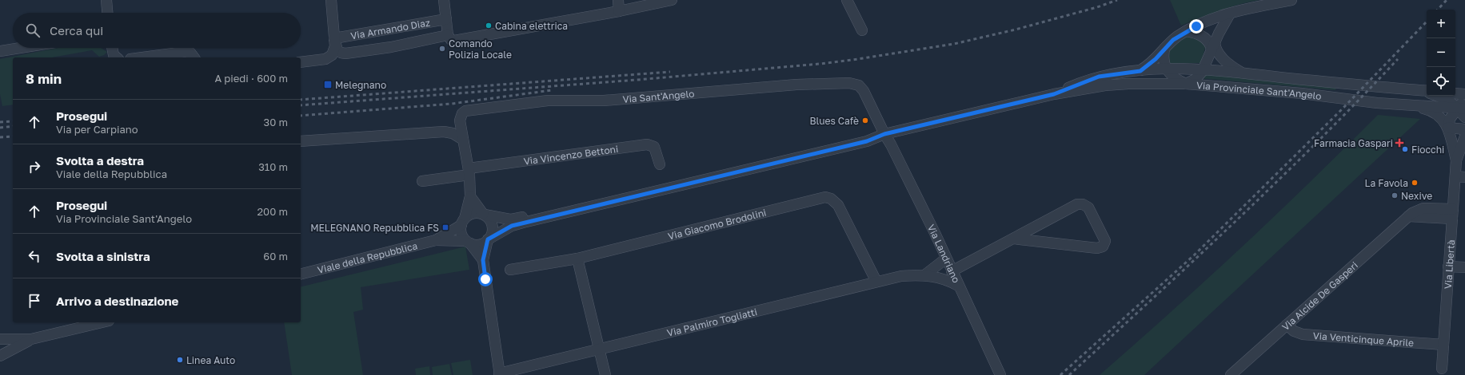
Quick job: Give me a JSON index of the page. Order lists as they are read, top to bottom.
{
  "streets": {
    "street": [
      "Via Armando Diaz",
      "Via Provinciale Sant'Angelo",
      "Via Sant'Angelo",
      "Via Vincenzo Bettoni",
      "Via Giacomo Brodolini",
      "Via Landriano",
      "Viale della Repubblica",
      "Via Libertà",
      "Via Alcide De Gasperi",
      "Via Palmiro Togliatti",
      "Via Venticinque Aprile"
    ]
  },
  "crossings": [
    ["Via Provinciale Sant'Angelo", "Via Landriano"],
    ["Via Provinciale Sant'Angelo", "Viale della Repubblica"],
    ["Via Provinciale Sant'Angelo", "Via Libertà"],
    ["Via Sant'Angelo", "Via Landriano"],
    ["Via Giacomo Brodolini", "Via Palmiro Togliatti"],
    ["Via Landriano", "Viale della Repubblica"],
    ["Via Landriano", "Via Palmiro Togliatti"],
    ["Via Libertà", "Via Alcide De Gasperi"],
    ["Via Libertà", "Via Venticinque Aprile"],
    ["Via Alcide De Gasperi", "Via Venticinque Aprile"]
  ],
  "places": {
    "other": [
      "Cabina elettrica",
      "Comando Polizia Locale",
      "Blues Cafè",
      "Fiocchi",
      "La Favola",
      "Nexive",
      "Linea Auto"
    ],
    "transit": ["Melegnano", "MELEGNANO Repubblica FS"],
    "health": ["Farmacia Gaspari"]
  },
  "page": {
    "map_buttons": ["+", "−"],
    "search": "Cerca qui",
    "heading": ["8 min", "A piedi · 600 m"],
    "list": [
      ["Prosegui", "Via per Carpiano", "30 m"],
      ["Svolta a destra", "Viale della Repubblica", "310 m"],
      ["Prosegui", "Via Provinciale Sant'Angelo", "200 m"],
      ["Svolta a sinistra", "60 m"],
      "Arrivo a destinazione"
    ]
  }
}
